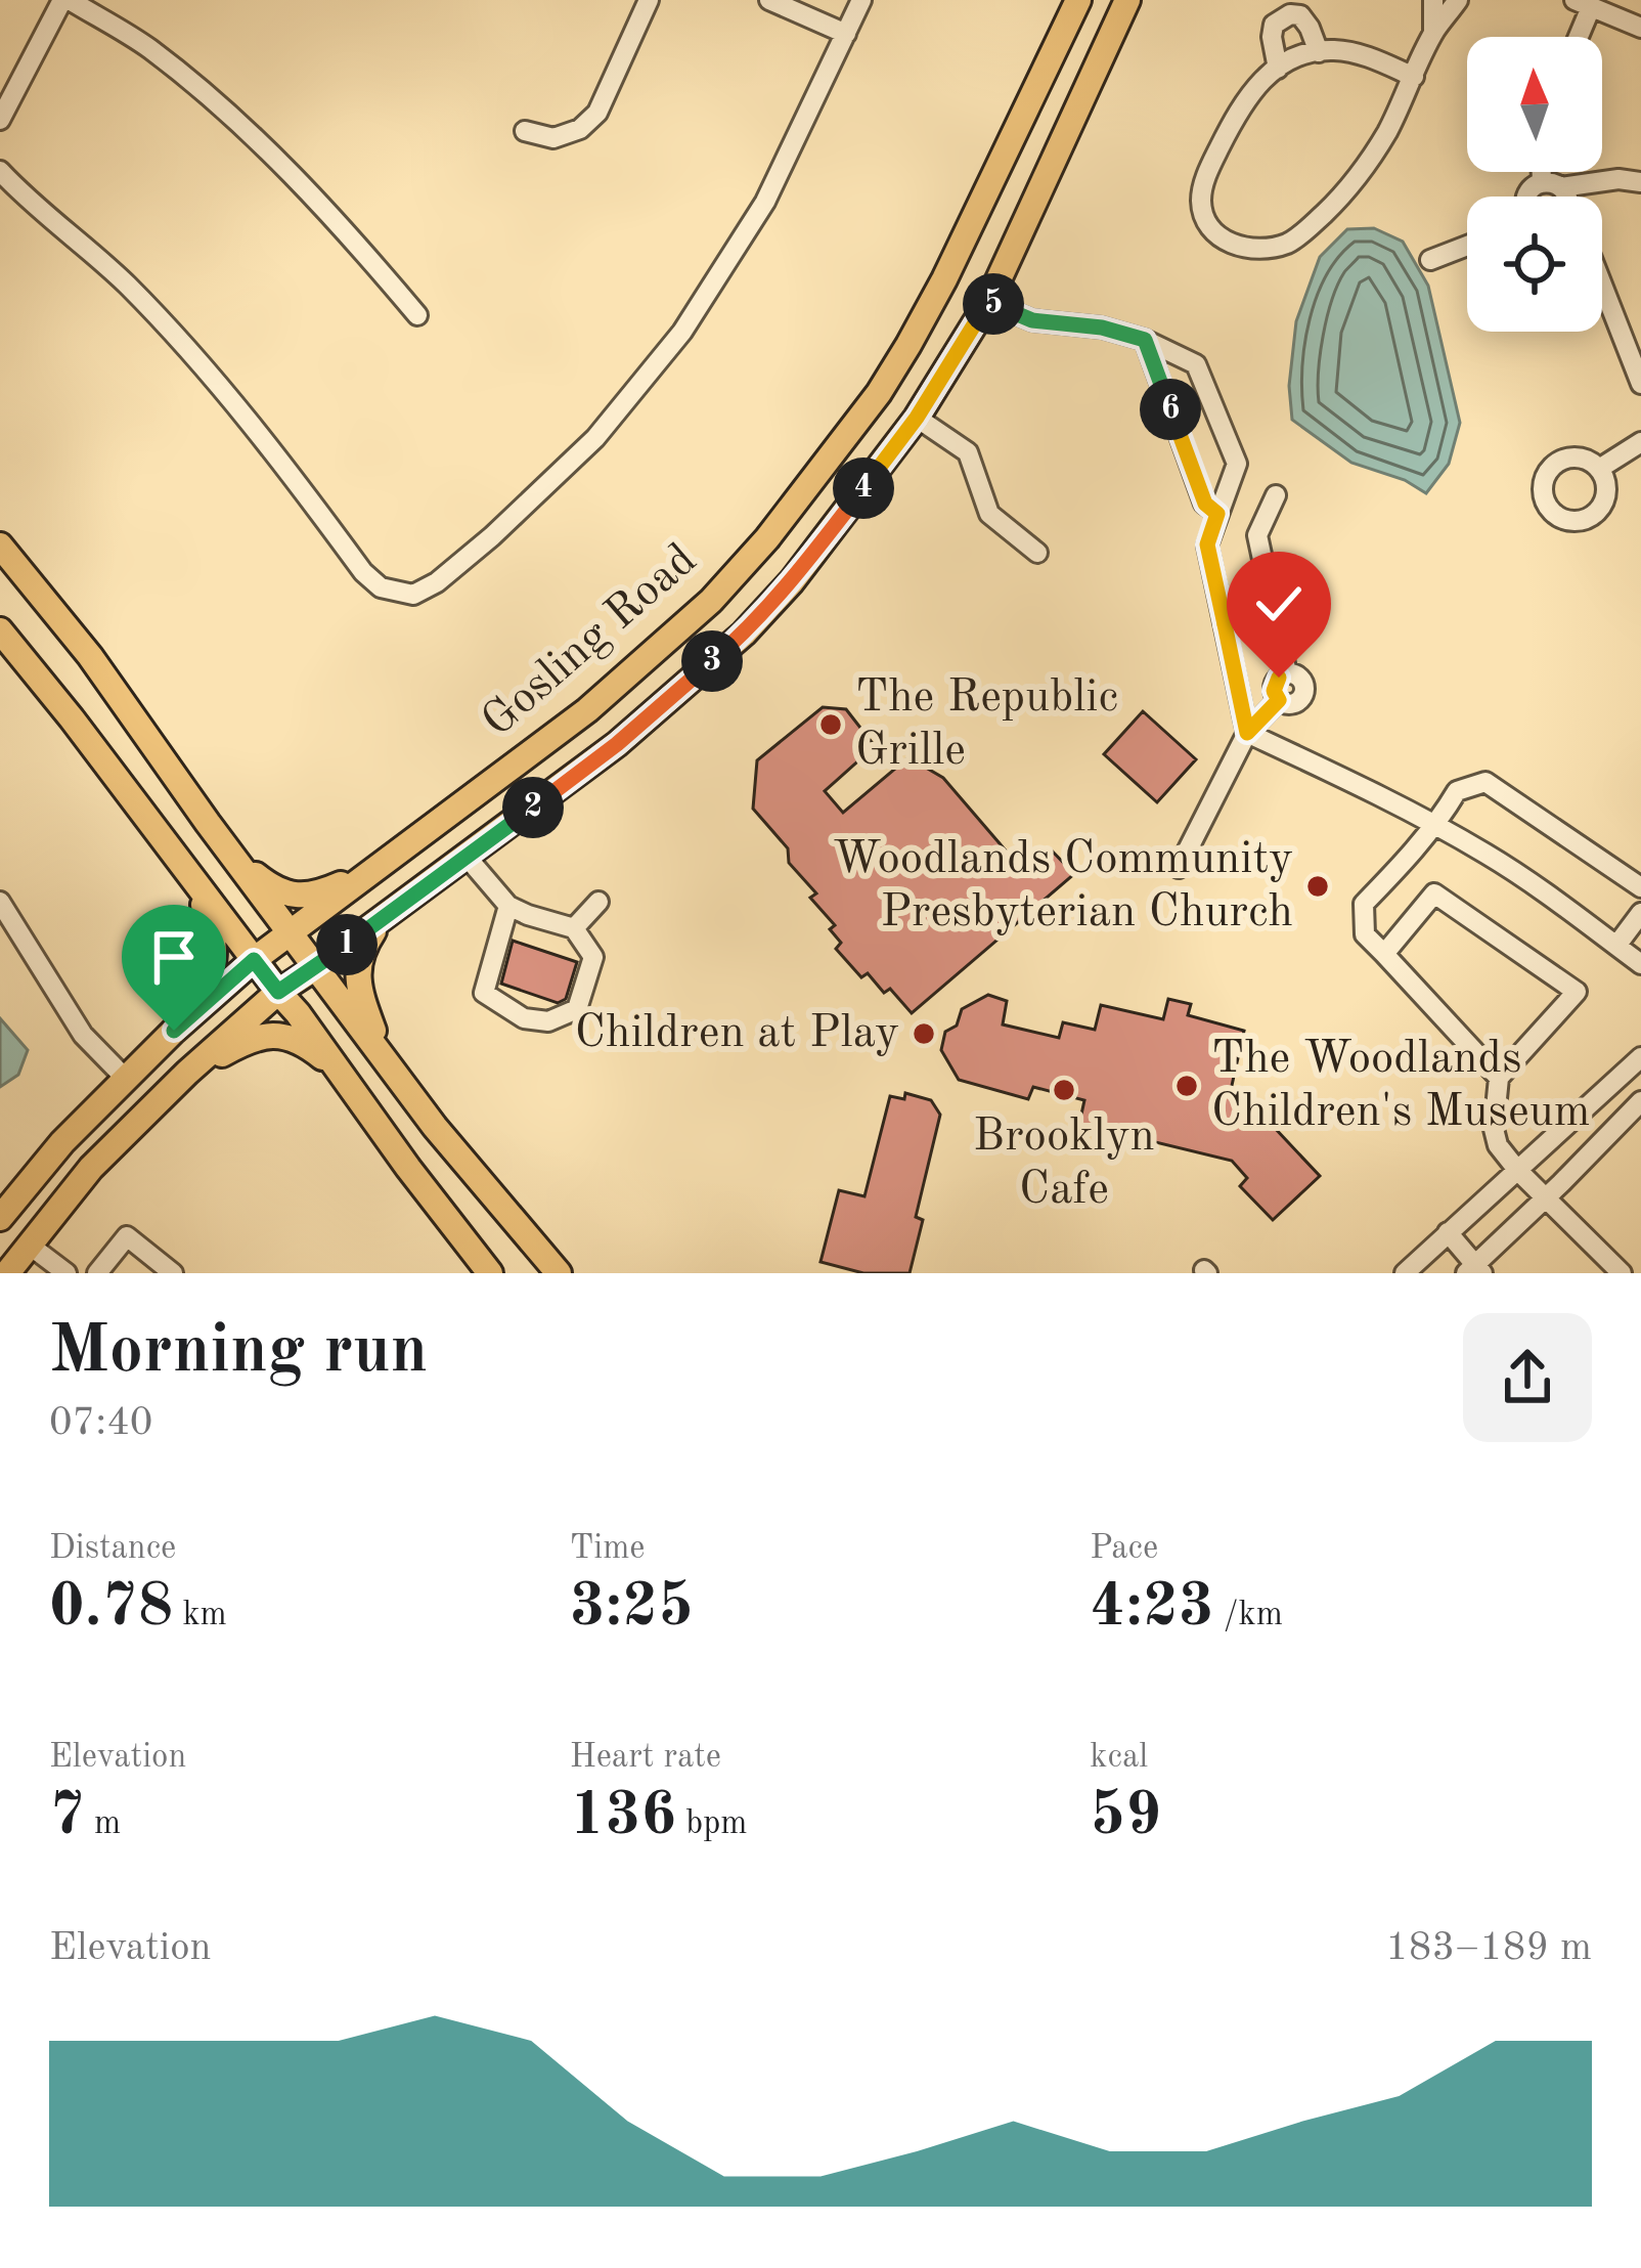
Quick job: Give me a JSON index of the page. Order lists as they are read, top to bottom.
{
  "streets": {
    "main road": ["Gosling Road"]
  },
  "places": [
    "The Republic Grille",
    "Woodlands Community Presbyterian Church",
    "Children at Play",
    "The Woodlands Children's Museum",
    "Brooklyn Cafe"
  ],
  "north": "top",
  "page": {
    "pins": [
      "5",
      "6",
      "4",
      "3",
      "2",
      "1"
    ],
    "heading": ["Morning run", "07:40"],
    "stats": [
      ["Distance", "0.78 km"],
      ["Time", "3:25"],
      ["Pace", "4:23 /km"],
      ["Elevation", "7 m"],
      ["Heart rate", "136 bpm"],
      ["kcal", "59"]
    ],
    "chart": ["Elevation", "183–189 m"]
  }
}
